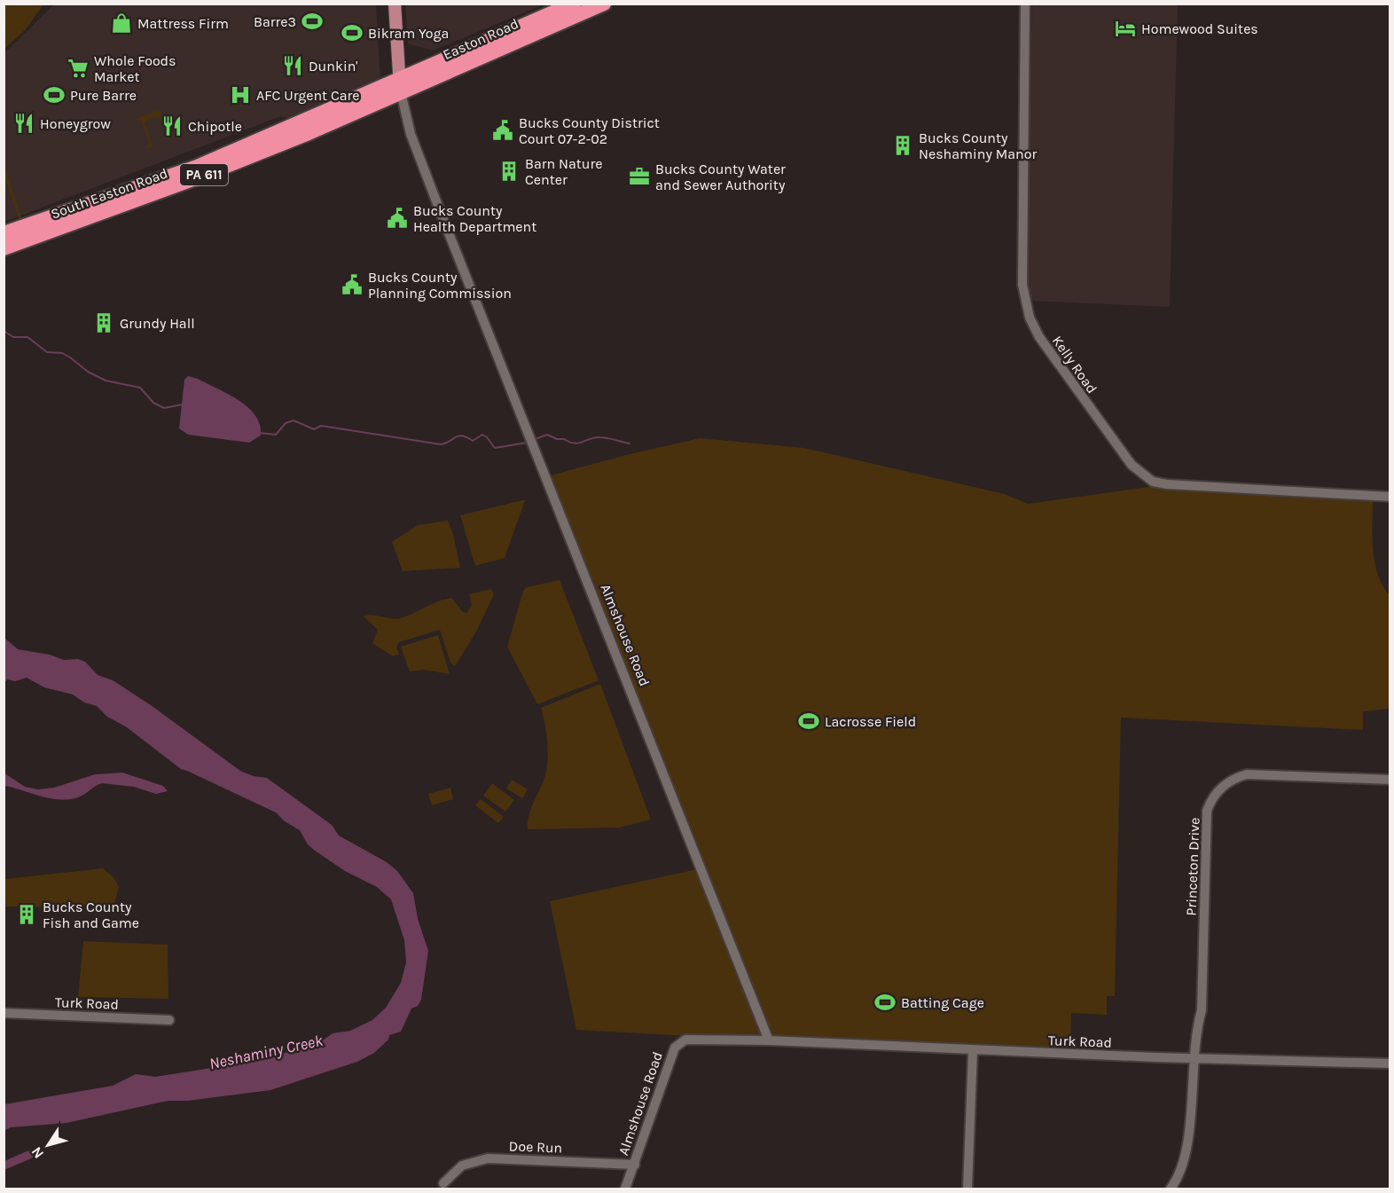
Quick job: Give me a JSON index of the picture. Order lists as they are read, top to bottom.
{
  "streets": {
    "highway": ["Easton Road", "PA 611", "South Easton Road"],
    "main road": ["Almshouse Road"],
    "street": [
      "Kelly Road",
      "Princeton Drive",
      "Turk Road",
      "Doe Run"
    ]
  },
  "crossings": [
    ["Easton Road", "South Easton Road"],
    ["Easton Road", "Almshouse Road"],
    ["South Easton Road", "Almshouse Road"],
    ["Almshouse Road", "Turk Road"],
    ["Almshouse Road", "Doe Run"],
    ["Princeton Drive", "Turk Road"]
  ],
  "water": ["Neshaminy Creek"],
  "places": {
    "sports": [
      "Barre3",
      "Bikram Yoga",
      "Pure Barre",
      "Lacrosse Field",
      "Batting Cage"
    ],
    "shop": ["Mattress Firm"],
    "hotel": ["Homewood Suites"],
    "restaurant": ["Dunkin'", "Honeygrow", "Chipotle"],
    "supermarket": ["Whole Foods Market"],
    "hospital": ["AFC Urgent Care"],
    "public building": ["Bucks County District Court 07-2-02", "Bucks County Health Department", "Bucks County Planning Commission"],
    "building": [
      "Bucks County Neshaminy Manor",
      "Barn Nature Center",
      "Grundy Hall",
      "Bucks County Fish and Game"
    ],
    "office": ["Bucks County Water and Sewer Authority"]
  },
  "north": "bottom left"
}
